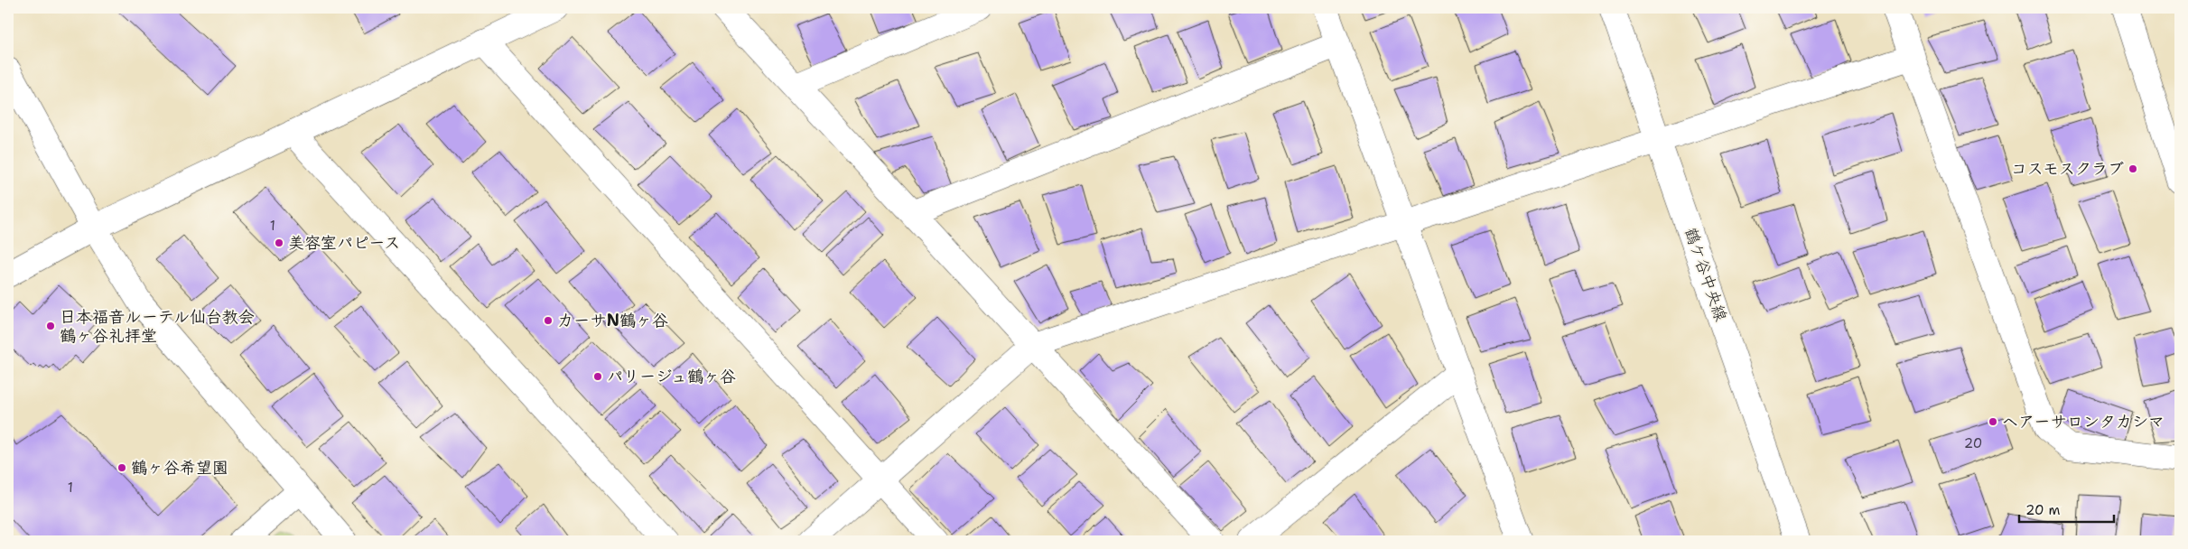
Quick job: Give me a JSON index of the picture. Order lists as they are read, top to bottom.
{
  "streets": {
    "street": ["鶴ケ谷中央線"]
  },
  "places": [
    "コスモスクラブ",
    "美容室パピース",
    "カーサN鶴ヶ谷",
    "日本福音ルーテル仙台教会 鶴ヶ谷礼拝堂",
    "パリージュ鶴ヶ谷",
    "ヘアーサロンタカシマ",
    "鶴ヶ谷希望園"
  ],
  "house_numbers": ["1", "20", "1"],
  "scale_bar": "20 m"
}
